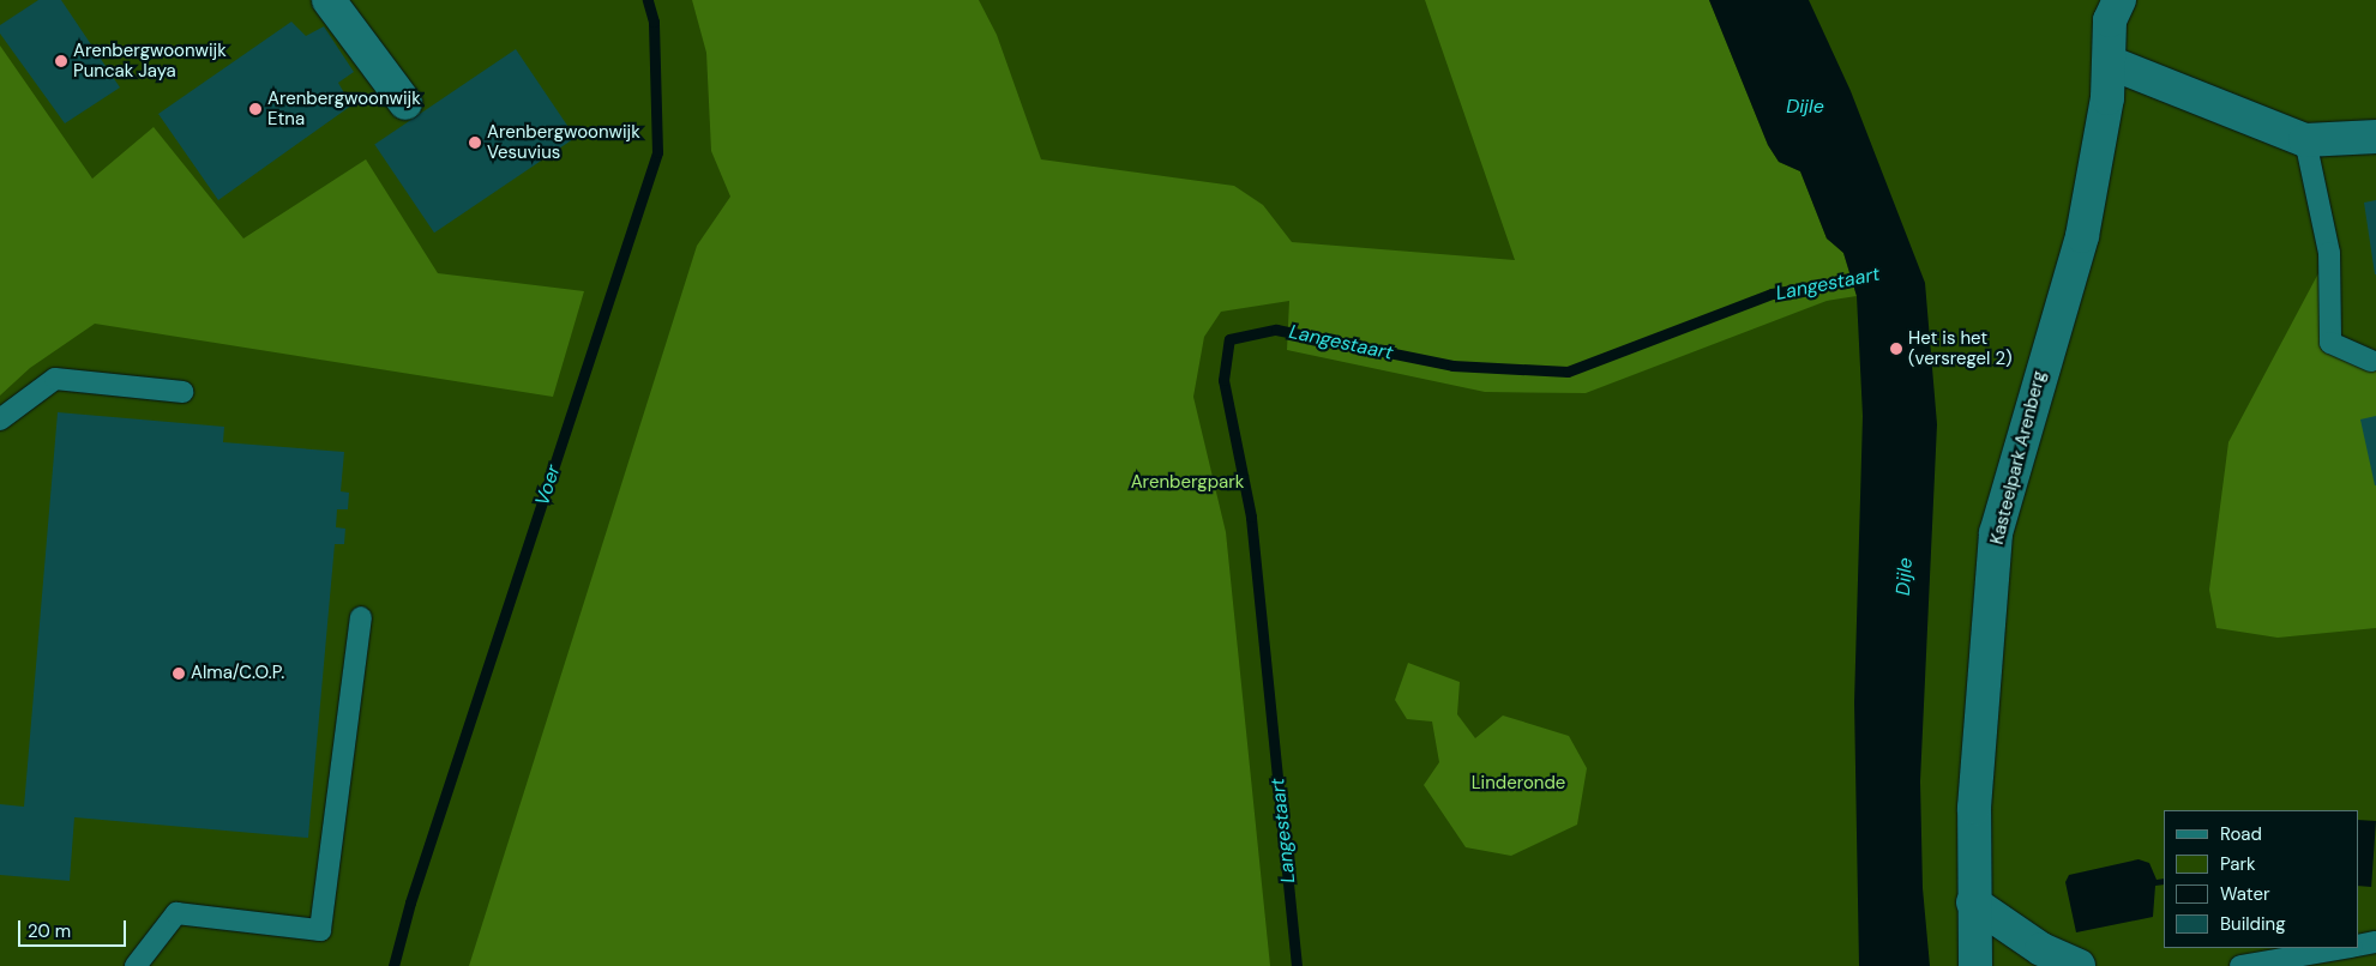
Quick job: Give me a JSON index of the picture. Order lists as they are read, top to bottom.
{
  "streets": {
    "street": ["Kasteelpark Arenberg"]
  },
  "water": ["Dijle", "Langestaart", "Voer"],
  "parks": ["Arenbergpark", "Linderonde"],
  "places": [
    "Arenbergwoonwijk Puncak Jaya",
    "Arenbergwoonwijk Etna",
    "Arenbergwoonwijk Vesuvius",
    "Het is het (versregel 2)",
    "Alma/C.O.P."
  ],
  "legend": [
    "Road",
    "Park",
    "Water",
    "Building"
  ],
  "scale_bar": "20 m"
}
